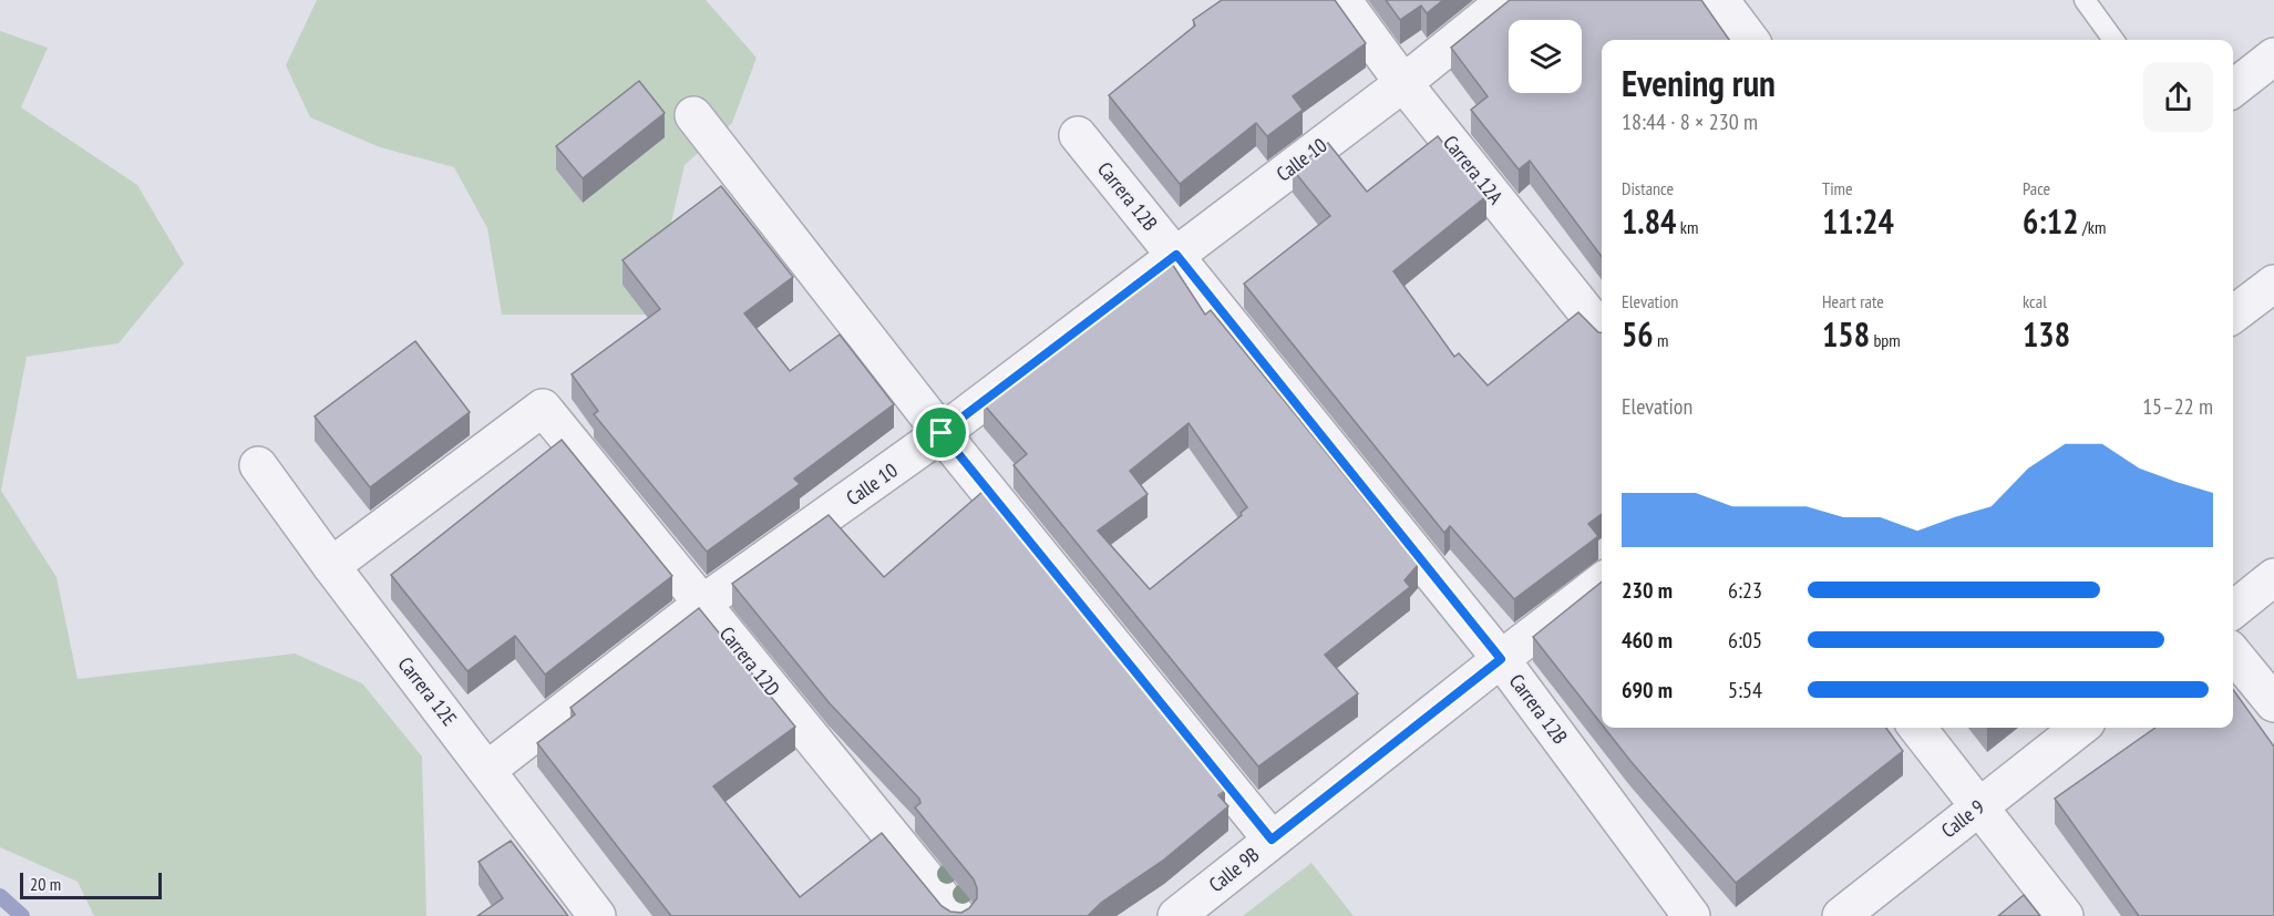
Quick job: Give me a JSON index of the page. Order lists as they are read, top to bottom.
{
  "streets": {
    "street": [
      "Calle 10",
      "Carrera 12A",
      "Carrera 12B",
      "Carrera 12D",
      "Carrera 12E",
      "Calle 9",
      "Calle 9B"
    ]
  },
  "crossings": [
    ["Calle 10", "Carrera 12A"],
    ["Calle 10", "Carrera 12B"],
    ["Calle 10", "Carrera 12D"],
    ["Calle 10", "Carrera 12E"],
    ["Carrera 12B", "Calle 9B"],
    ["Carrera 12D", "Carrera 12E"]
  ],
  "scale_bar": "20 m",
  "page": {
    "heading": ["Evening run", "18:44 · 8 × 230 m"],
    "stats": [
      ["Distance", "1.84 km"],
      ["Time", "11:24"],
      ["Pace", "6:12 /km"],
      ["Elevation", "56 m"],
      ["Heart rate", "158 bpm"],
      ["kcal", "138"]
    ],
    "chart": ["Elevation", "15–22 m"],
    "list": [
      {
        "name": "230 m",
        "note": "6:23"
      },
      {
        "name": "460 m",
        "note": "6:05"
      },
      {
        "name": "690 m",
        "note": "5:54"
      }
    ],
    "scale": "20 m"
  }
}
